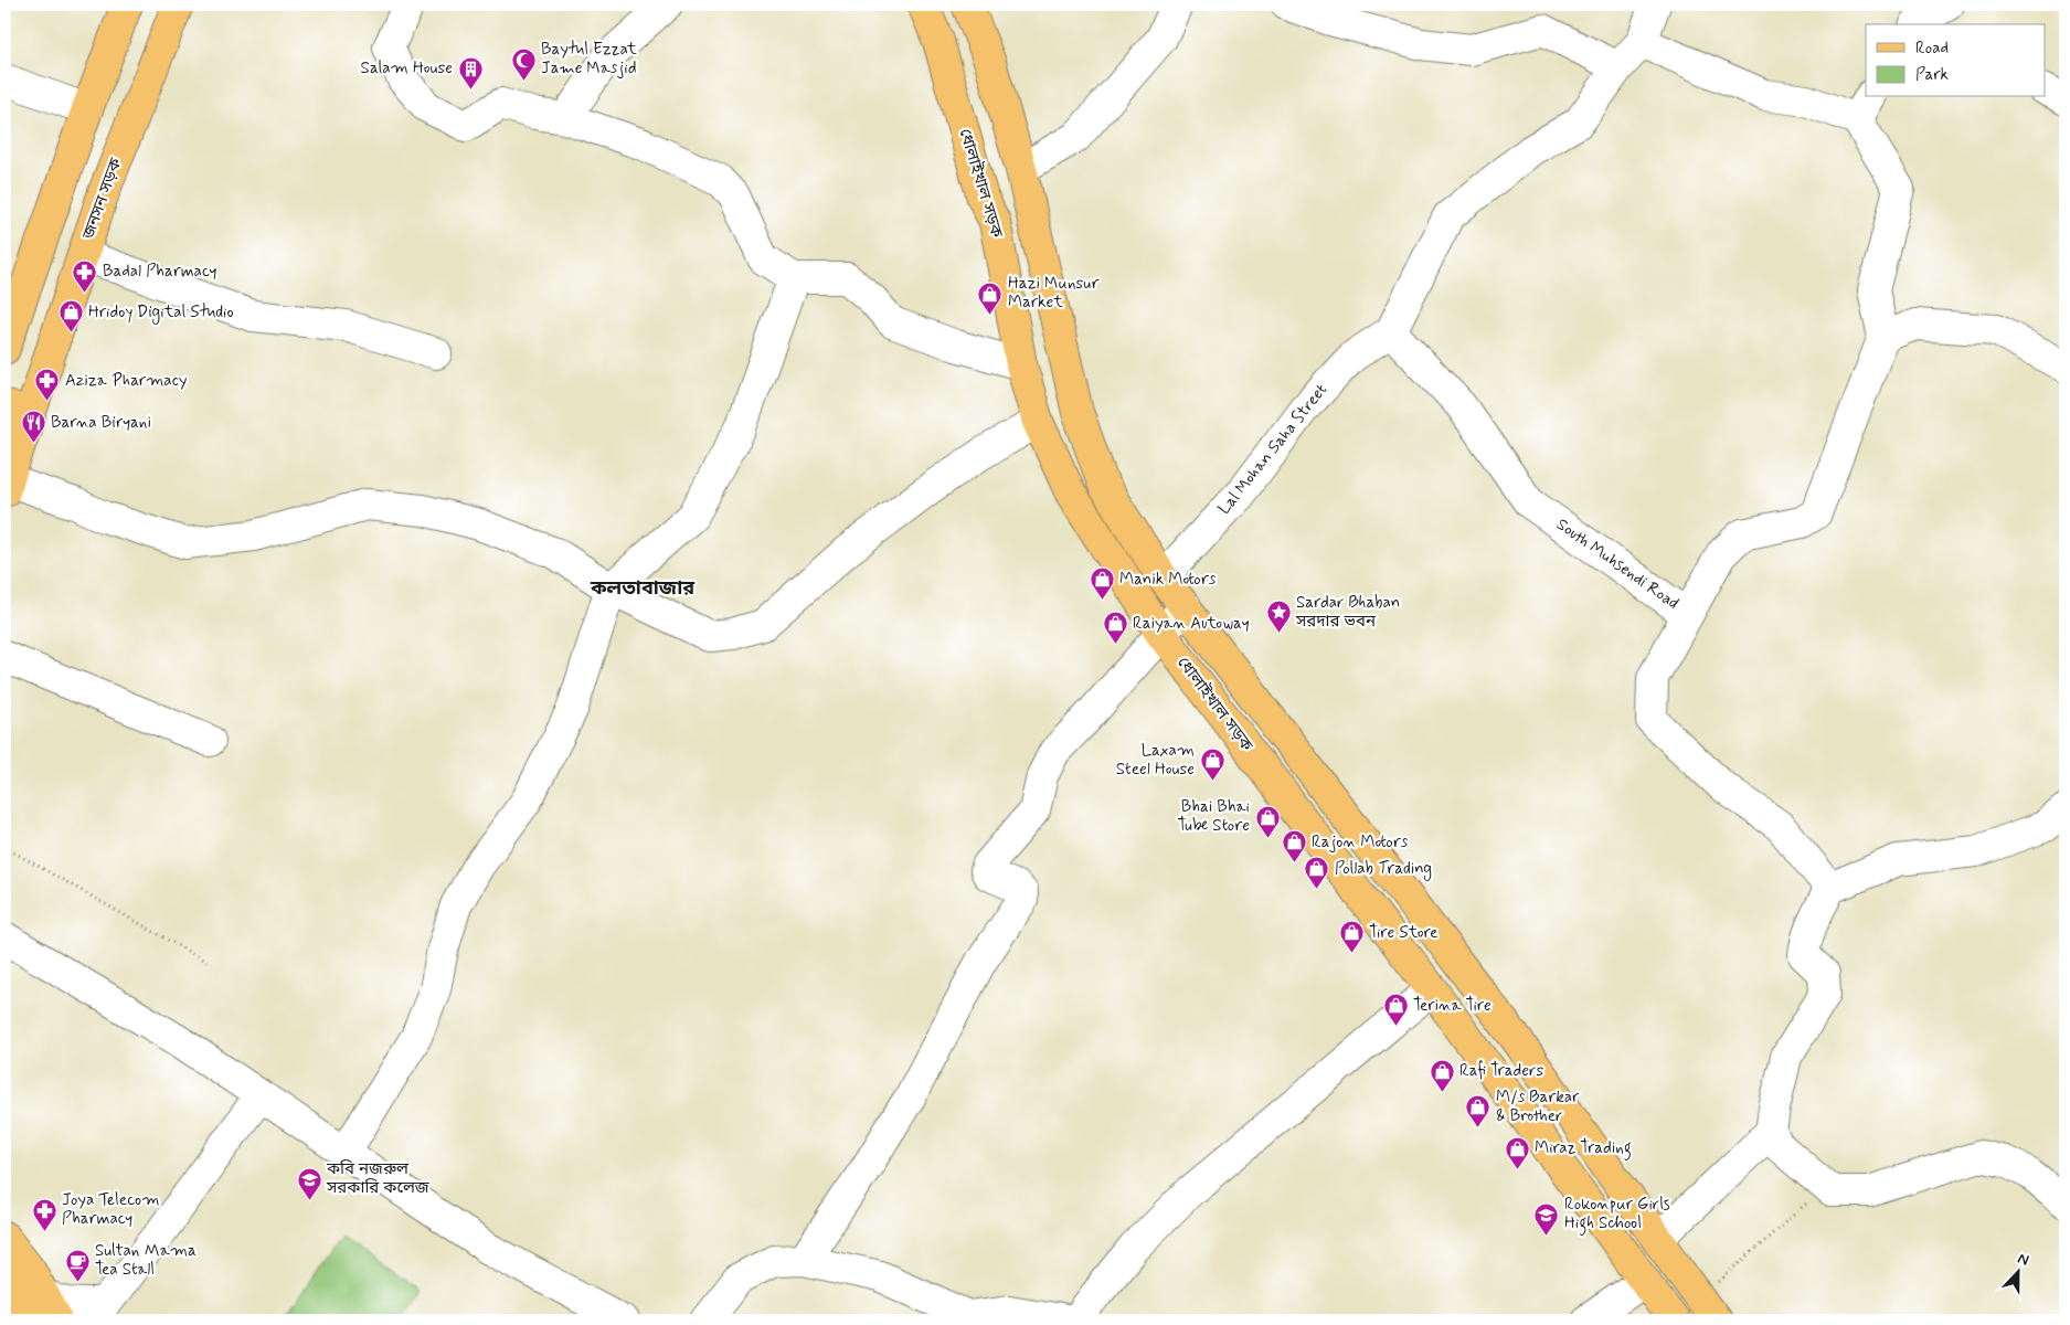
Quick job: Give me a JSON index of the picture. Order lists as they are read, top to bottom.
{
  "streets": {
    "main road": ["ধোলাইখাল সড়ক", "জনসন সড়ক"],
    "street": ["Lal Mohan Saha Street", "South Muhsendi Road"]
  },
  "crossings": [
    ["Lal Mohan Saha Street", "South Muhsendi Road"]
  ],
  "districts": ["কলতাবাজার"],
  "places": {
    "mosque": ["Baytul Ezzat Jame Masjid"],
    "building": ["Salam House"],
    "pharmacy": ["Badal Pharmacy", "Aziza Pharmacy", "Joya Telecom Pharmacy"],
    "shop": [
      "Hazi Munsur Market",
      "Hridoy Digital Studio",
      "Manik Motors",
      "Raiyan Autoway",
      "Laxam Steel House",
      "Bhai Bhai Tube Store",
      "Rajon Motors",
      "Pollab Trading",
      "Tire Store",
      "Terina Tire",
      "Rafi Traders",
      "M/s Barkar & Brother",
      "Miraz Trading"
    ],
    "restaurant": ["Barna Biryani"],
    "place": ["Sardar Bhaban সরদার ভবন"],
    "school or university": ["কবি নজরুল সরকারি কলেজ", "Rokonpur Girls High School"],
    "cafe": ["Sultan Mama Tea Stall"]
  },
  "legend": ["Road", "Park"],
  "north": "top"
}
